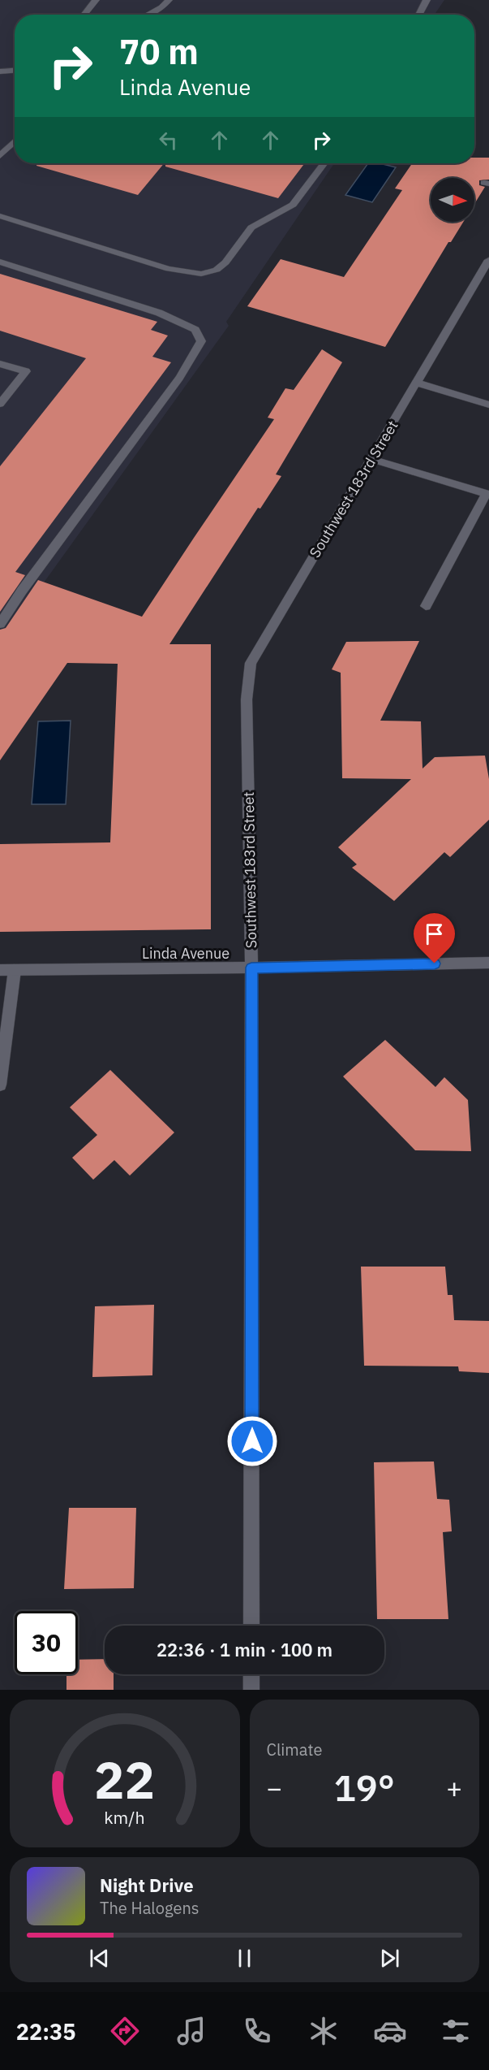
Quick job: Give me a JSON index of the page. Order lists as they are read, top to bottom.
{
  "streets": {
    "street": ["Southwest 183rd Street", "Linda Avenue"]
  },
  "crossings": [
    ["Southwest 183rd Street", "Linda Avenue"]
  ],
  "north": "right",
  "page": {
    "turn": ["70 m", "Linda Avenue"],
    "limit": "30",
    "trip": "22:36 · 1 min · 100 m",
    "tile": "Climate",
    "heat": ["−", "19°", "+"],
    "song": ["Night Drive", "The Halogens"],
    "tabs": "22:35",
    "gauge": ["22", "km/h"]
  }
}
